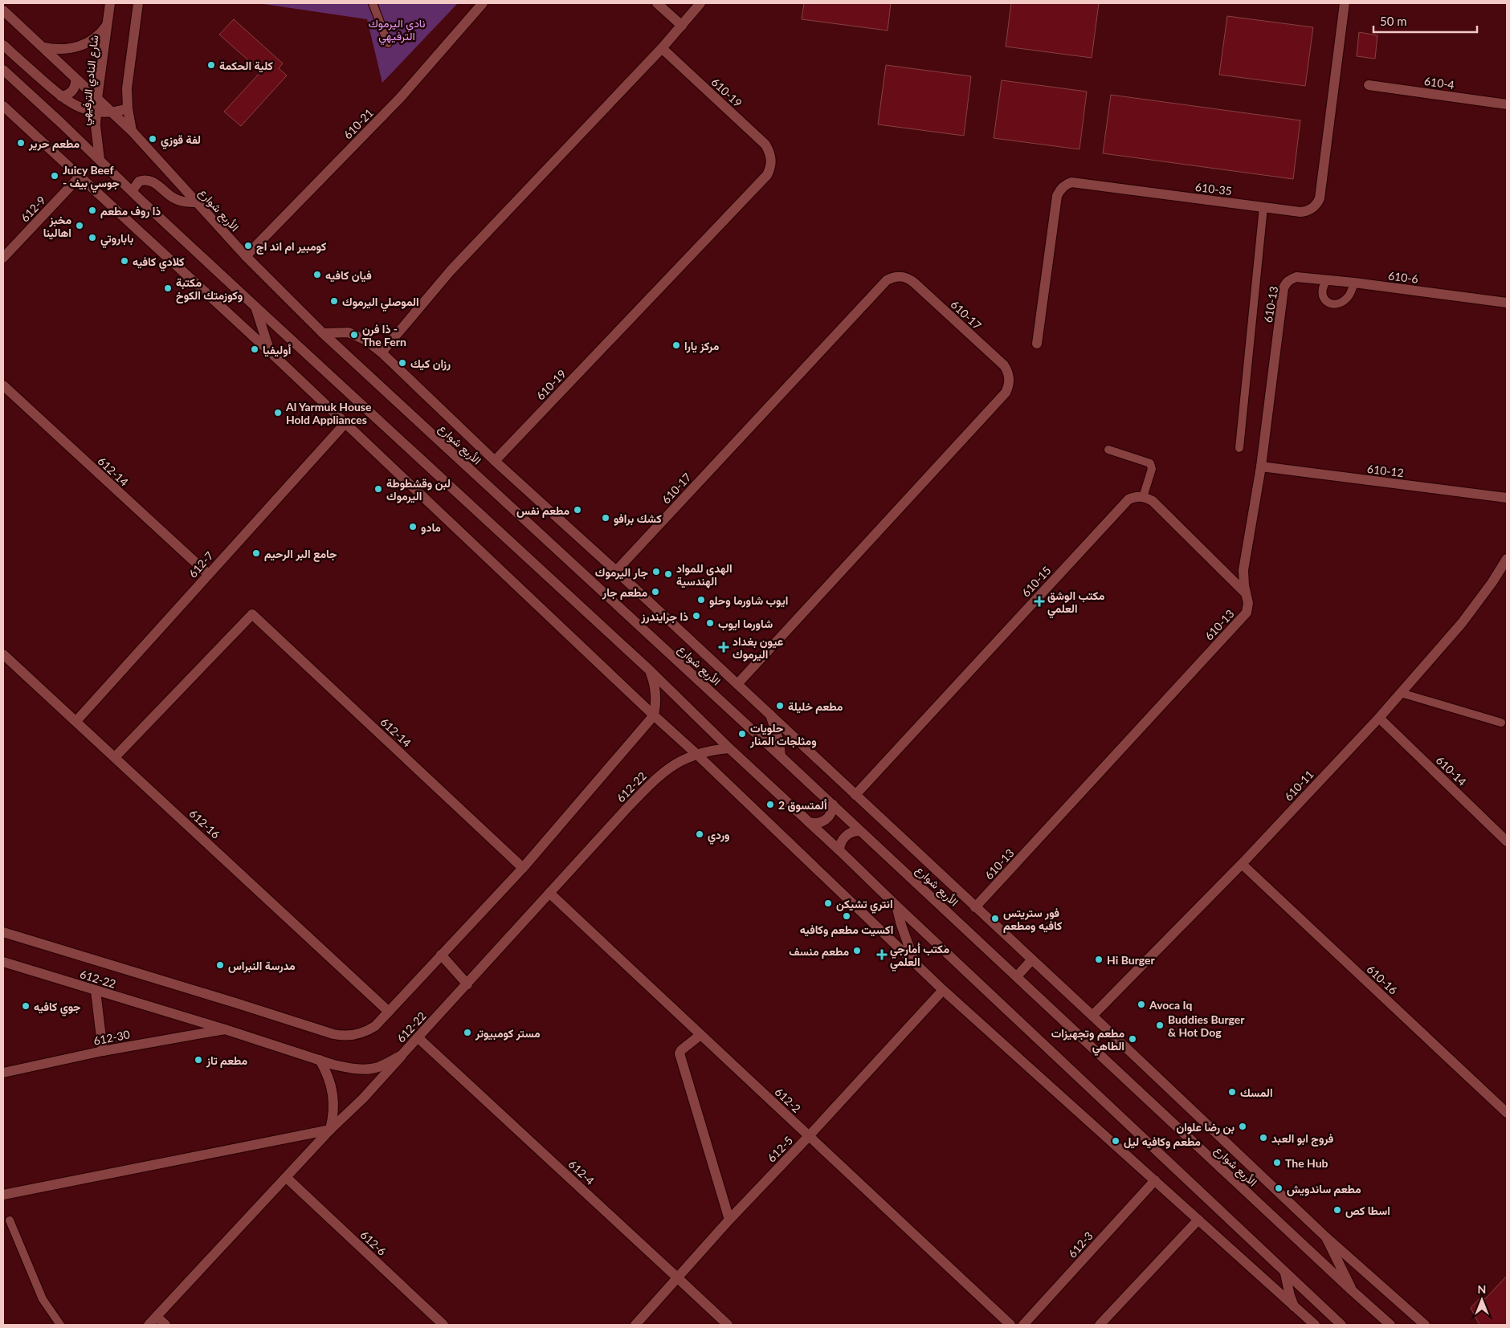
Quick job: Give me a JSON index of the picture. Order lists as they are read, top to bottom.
{
  "streets": {
    "street": [
      "شارع النادي الترفيهي",
      "610-4",
      "610-19",
      "610-21",
      "610-35",
      "612-9",
      "الأربع شوارع",
      "610-6",
      "610-13",
      "610-17",
      "610-12",
      "612-14",
      "612-7",
      "610-15",
      "610-14",
      "610-11",
      "612-22",
      "612-16",
      "610-16",
      "612-30",
      "612-2",
      "612-5",
      "612-4",
      "612-6",
      "612-3"
    ]
  },
  "crossings": [
    ["شارع النادي الترفيهي", "الأربع شوارع"],
    ["610-21", "الأربع شوارع"],
    ["610-6", "610-13"],
    ["610-13", "610-12"],
    ["612-14", "612-7"],
    ["612-14", "612-22"],
    ["612-14", "612-16"],
    ["612-7", "612-16"],
    ["610-14", "610-11"],
    ["610-11", "610-16"],
    ["612-22", "612-16"],
    ["612-22", "612-30"],
    ["612-22", "612-2"],
    ["612-22", "612-4"],
    ["612-2", "612-5"],
    ["612-5", "612-4"]
  ],
  "parks": ["نادي اليرموك الترفيهي"],
  "places": {
    "other": [
      "كلية الحكمة",
      "لفة قوزي",
      "مطعم حرير",
      "Juicy Beef - جوسي بيف",
      "ذا روف مطعم",
      "مخبز اهالينا",
      "باباروتي",
      "كومبير ام اند اج",
      "كلادي كافيه",
      "فيان كافيه",
      "مكتبة وكوزمتك الكوخ",
      "الموصلي اليرموك",
      "ذا فرن - The Fern",
      "مركز يارا",
      "أوليفيا",
      "رزان كيك",
      "Al Yarmuk House Hold Appliances",
      "لبن وقشطوطة اليرموك",
      "مطعم نفس",
      "كشك برافو",
      "مادو",
      "جامع البر الرحيم",
      "جار اليرموك",
      "الهدى للمواد الهندسية",
      "مطعم جار",
      "ايوب شاورما وحلو",
      "ذا جرايندرز",
      "شاورما ايوب",
      "مطعم خليلة",
      "حلويات ومثلجات المنار",
      "ألمتسوق 2",
      "وردي",
      "انتري تشيكن",
      "اكسيت مطعم وكافيه",
      "فور ستريتس كافيه ومطعم",
      "مطعم منسف",
      "Hi Burger",
      "مدرسة النبراس",
      "Avoca Iq",
      "جوي كافيه",
      "Buddies Burger & Hot Dog",
      "مستر كومبيوتر",
      "مطعم وتجهيزات الطاهي",
      "مطعم تاز",
      "المسك",
      "بن رضا علوان",
      "فروج ابو العبد",
      "مطعم وكافيه ليل",
      "The Hub",
      "مطعم ساندويش",
      "اسطا كص"
    ],
    "health": ["مكتب الوشق العلمي", "عيون بغداد اليرموك", "مكتب أمارجي العلمي"]
  },
  "scale_bar": "50 m",
  "north": "top"
}
